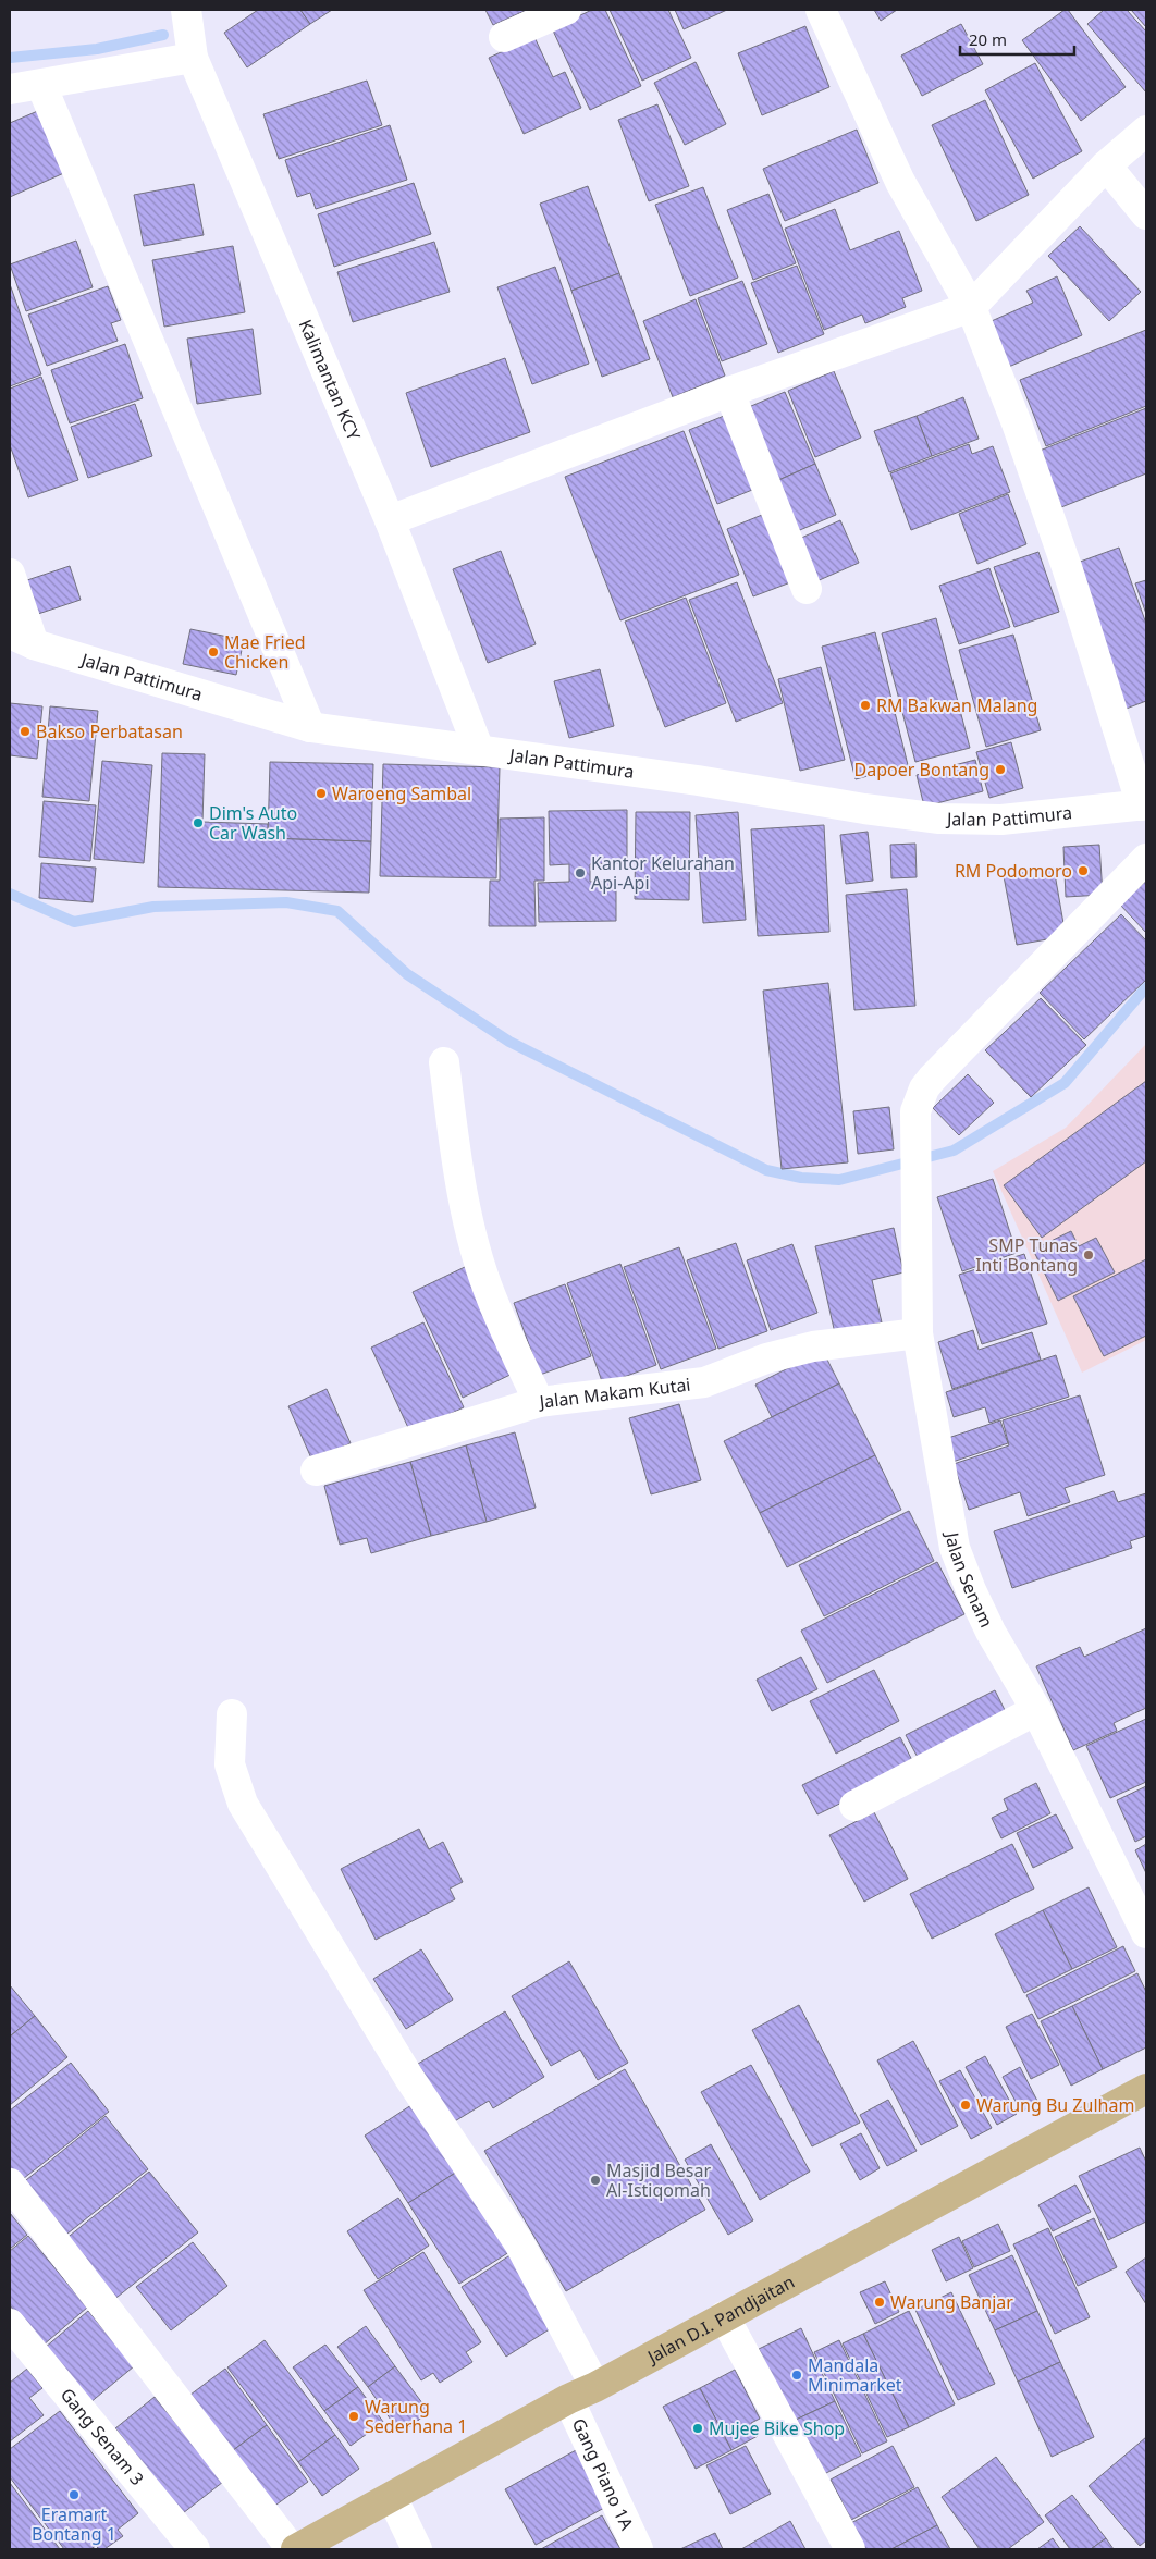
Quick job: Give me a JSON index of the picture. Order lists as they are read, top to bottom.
{
  "streets": {
    "main road": ["Jalan D.I. Pandjaitan"],
    "street": [
      "Kalimantan KCY",
      "Jalan Pattimura",
      "Jalan Makam Kutai",
      "Jalan Senam",
      "Gang Senam 3",
      "Gang Piano 1A"
    ]
  },
  "crossings": [
    ["Kalimantan KCY", "Jalan Pattimura"],
    ["Jalan Makam Kutai", "Jalan Senam"],
    ["Jalan D.I. Pandjaitan", "Gang Piano 1A"]
  ],
  "places": [
    "Mae Fried Chicken",
    "RM Bakwan Malang",
    "Bakso Perbatasan",
    "Dapoer Bontang",
    "Waroeng Sambal",
    "Dim's Auto Car Wash",
    "RM Podomoro",
    "Kantor Kelurahan Api-Api",
    "SMP Tunas Inti Bontang",
    "Warung Bu Zulham",
    "Masjid Besar Al-Istiqomah",
    "Warung Banjar",
    "Mandala Minimarket",
    "Warung Sederhana 1",
    "Mujee Bike Shop",
    "Eramart Bontang 1"
  ],
  "scale_bar": "20 m"
}
